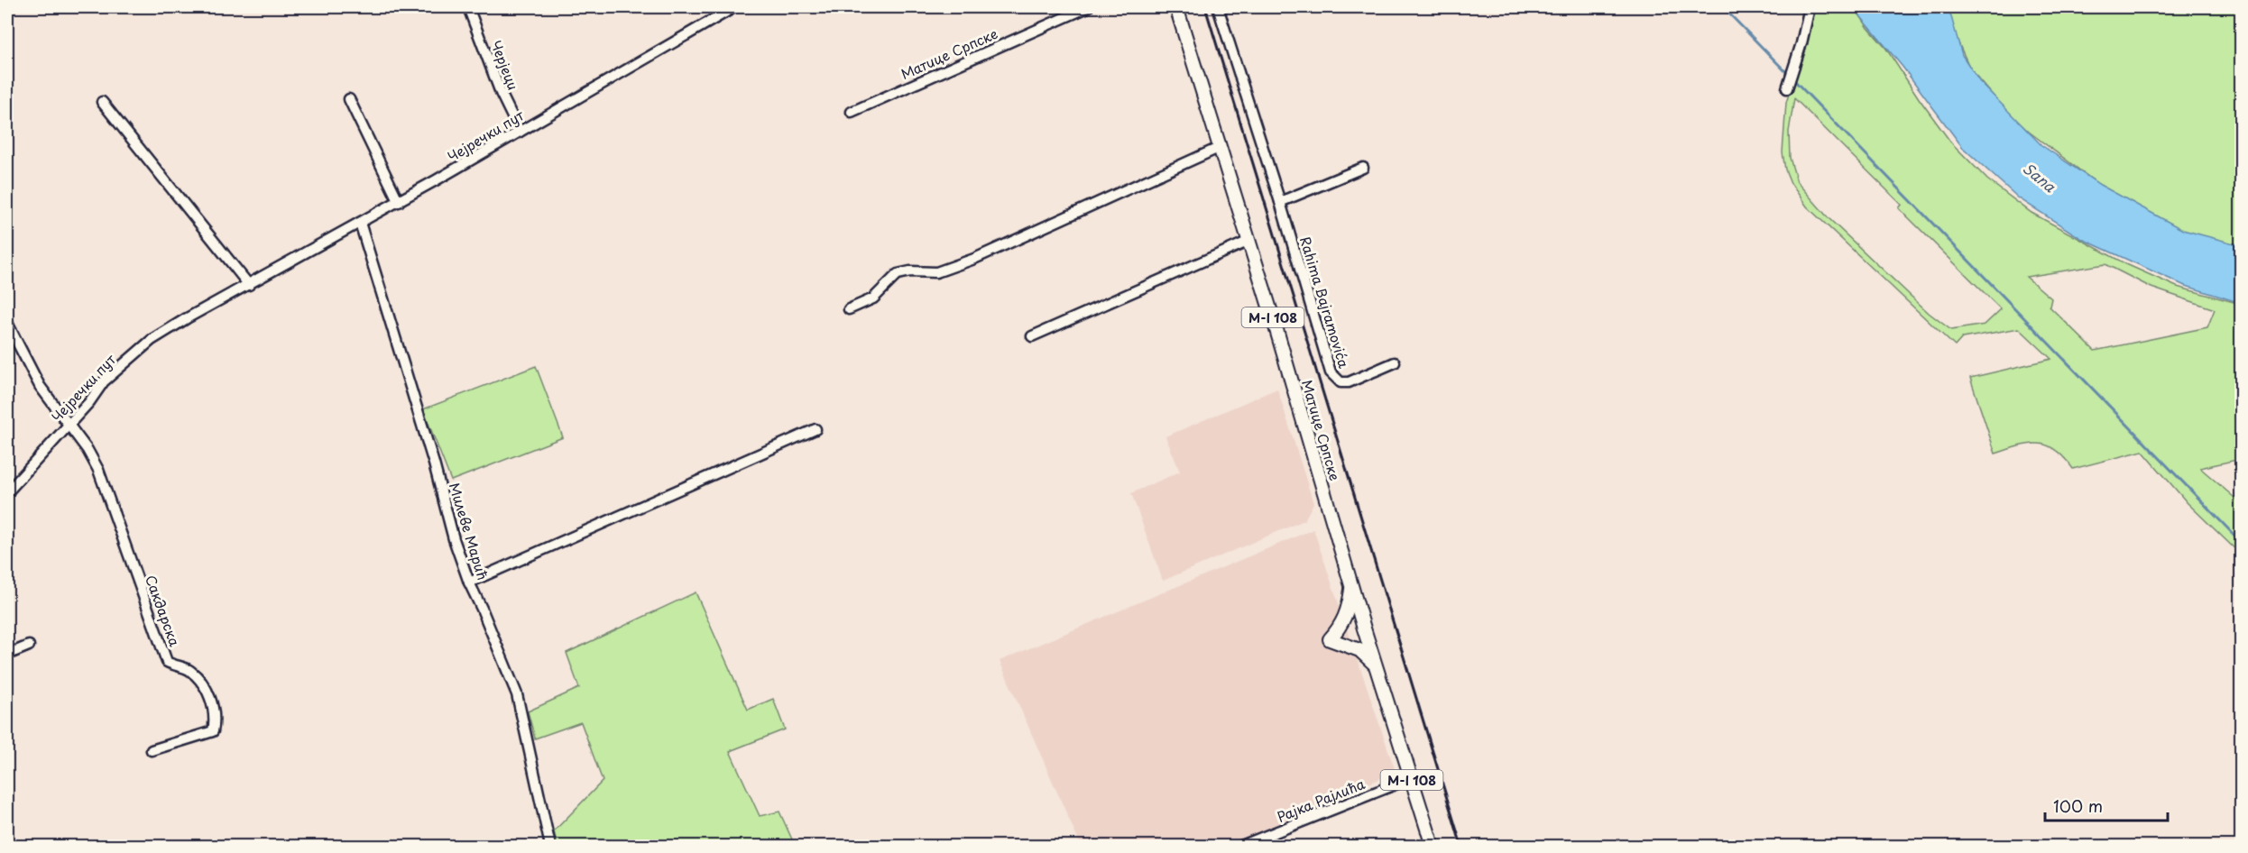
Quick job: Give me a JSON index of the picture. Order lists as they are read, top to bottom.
{
  "streets": {
    "main road": ["Матице Српске", "M-I 108"],
    "street": [
      "Черјеци",
      "Чејречки пут",
      "Rahima Bajramovića",
      "Милеве Мaрић",
      "Сакдарска",
      "Рајка Рајлића"
    ]
  },
  "crossings": [
    ["Матице Српске", "M-I 108"],
    ["Черјеци", "Чејречки пут"],
    ["Чејречки пут", "Милеве Мaрић"],
    ["Чејречки пут", "Сакдарска"],
    ["M-I 108", "Рајка Рајлића"]
  ],
  "water": ["Sana"],
  "scale_bar": "100 m"
}
